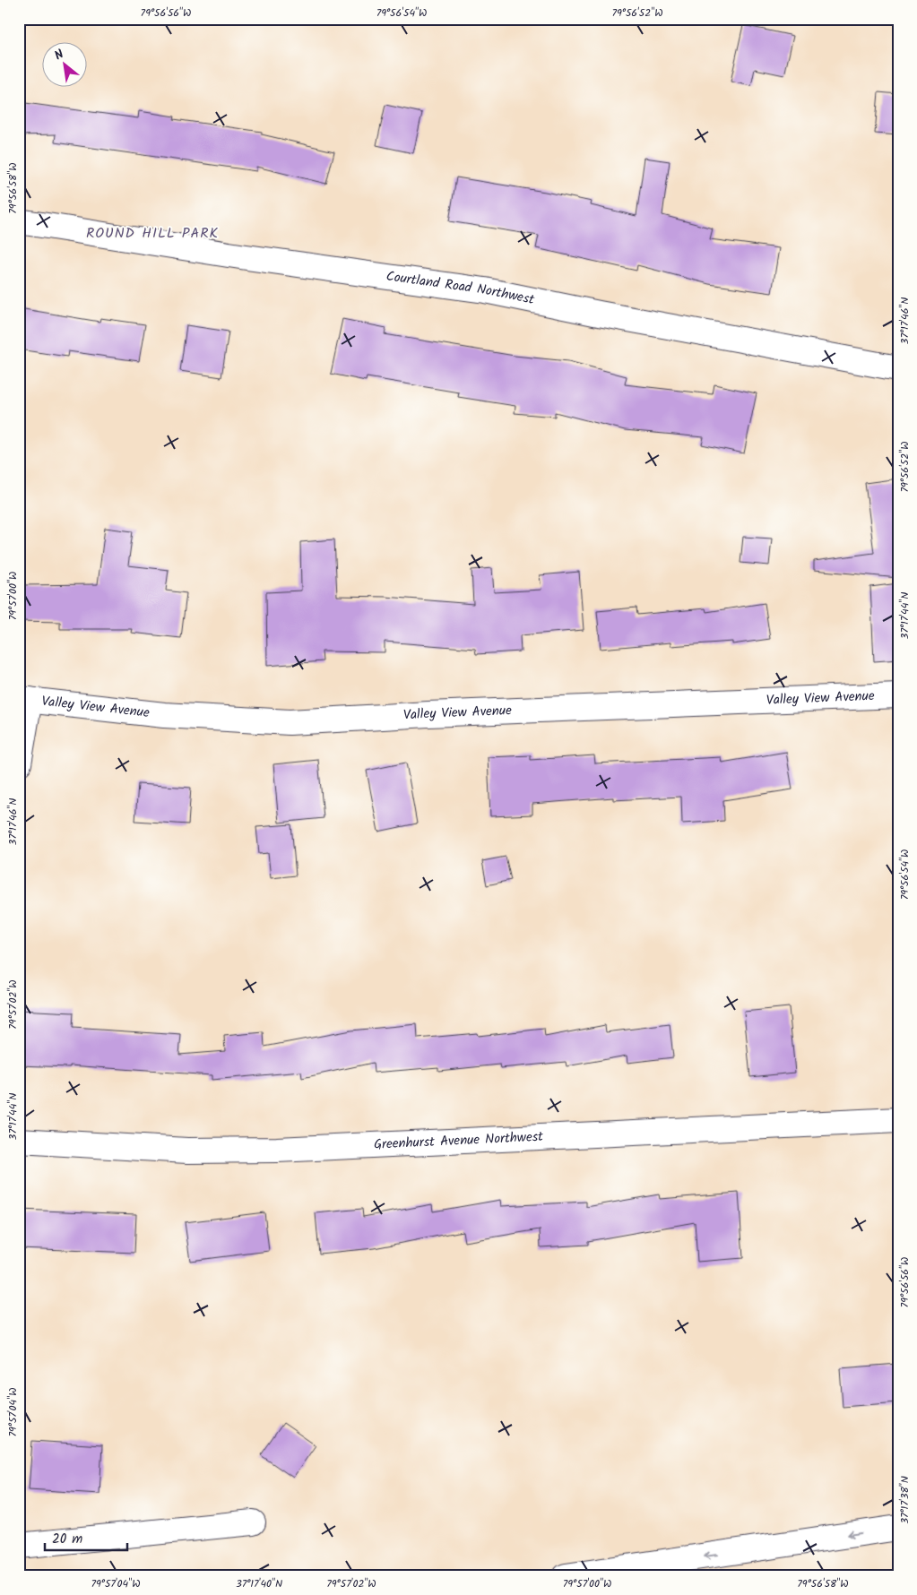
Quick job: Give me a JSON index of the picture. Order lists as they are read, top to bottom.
{
  "streets": {
    "main road": ["Courtland Road Northwest", "Valley View Avenue", "Greenhurst Avenue Northwest"]
  },
  "districts": ["ROUND HILL PARK"],
  "scale_bar": "20 m",
  "north": "top left",
  "coordinates": [
    "79°56'56\"W",
    "79°56'54\"W",
    "79°56'52\"W",
    "79°56'58\"W",
    "37°17'46\"N",
    "79°57'00\"W",
    "37°17'44\"N",
    "79°57'02\"W",
    "79°57'04\"W",
    "37°17'38\"N",
    "37°17'40\"N"
  ]
}
